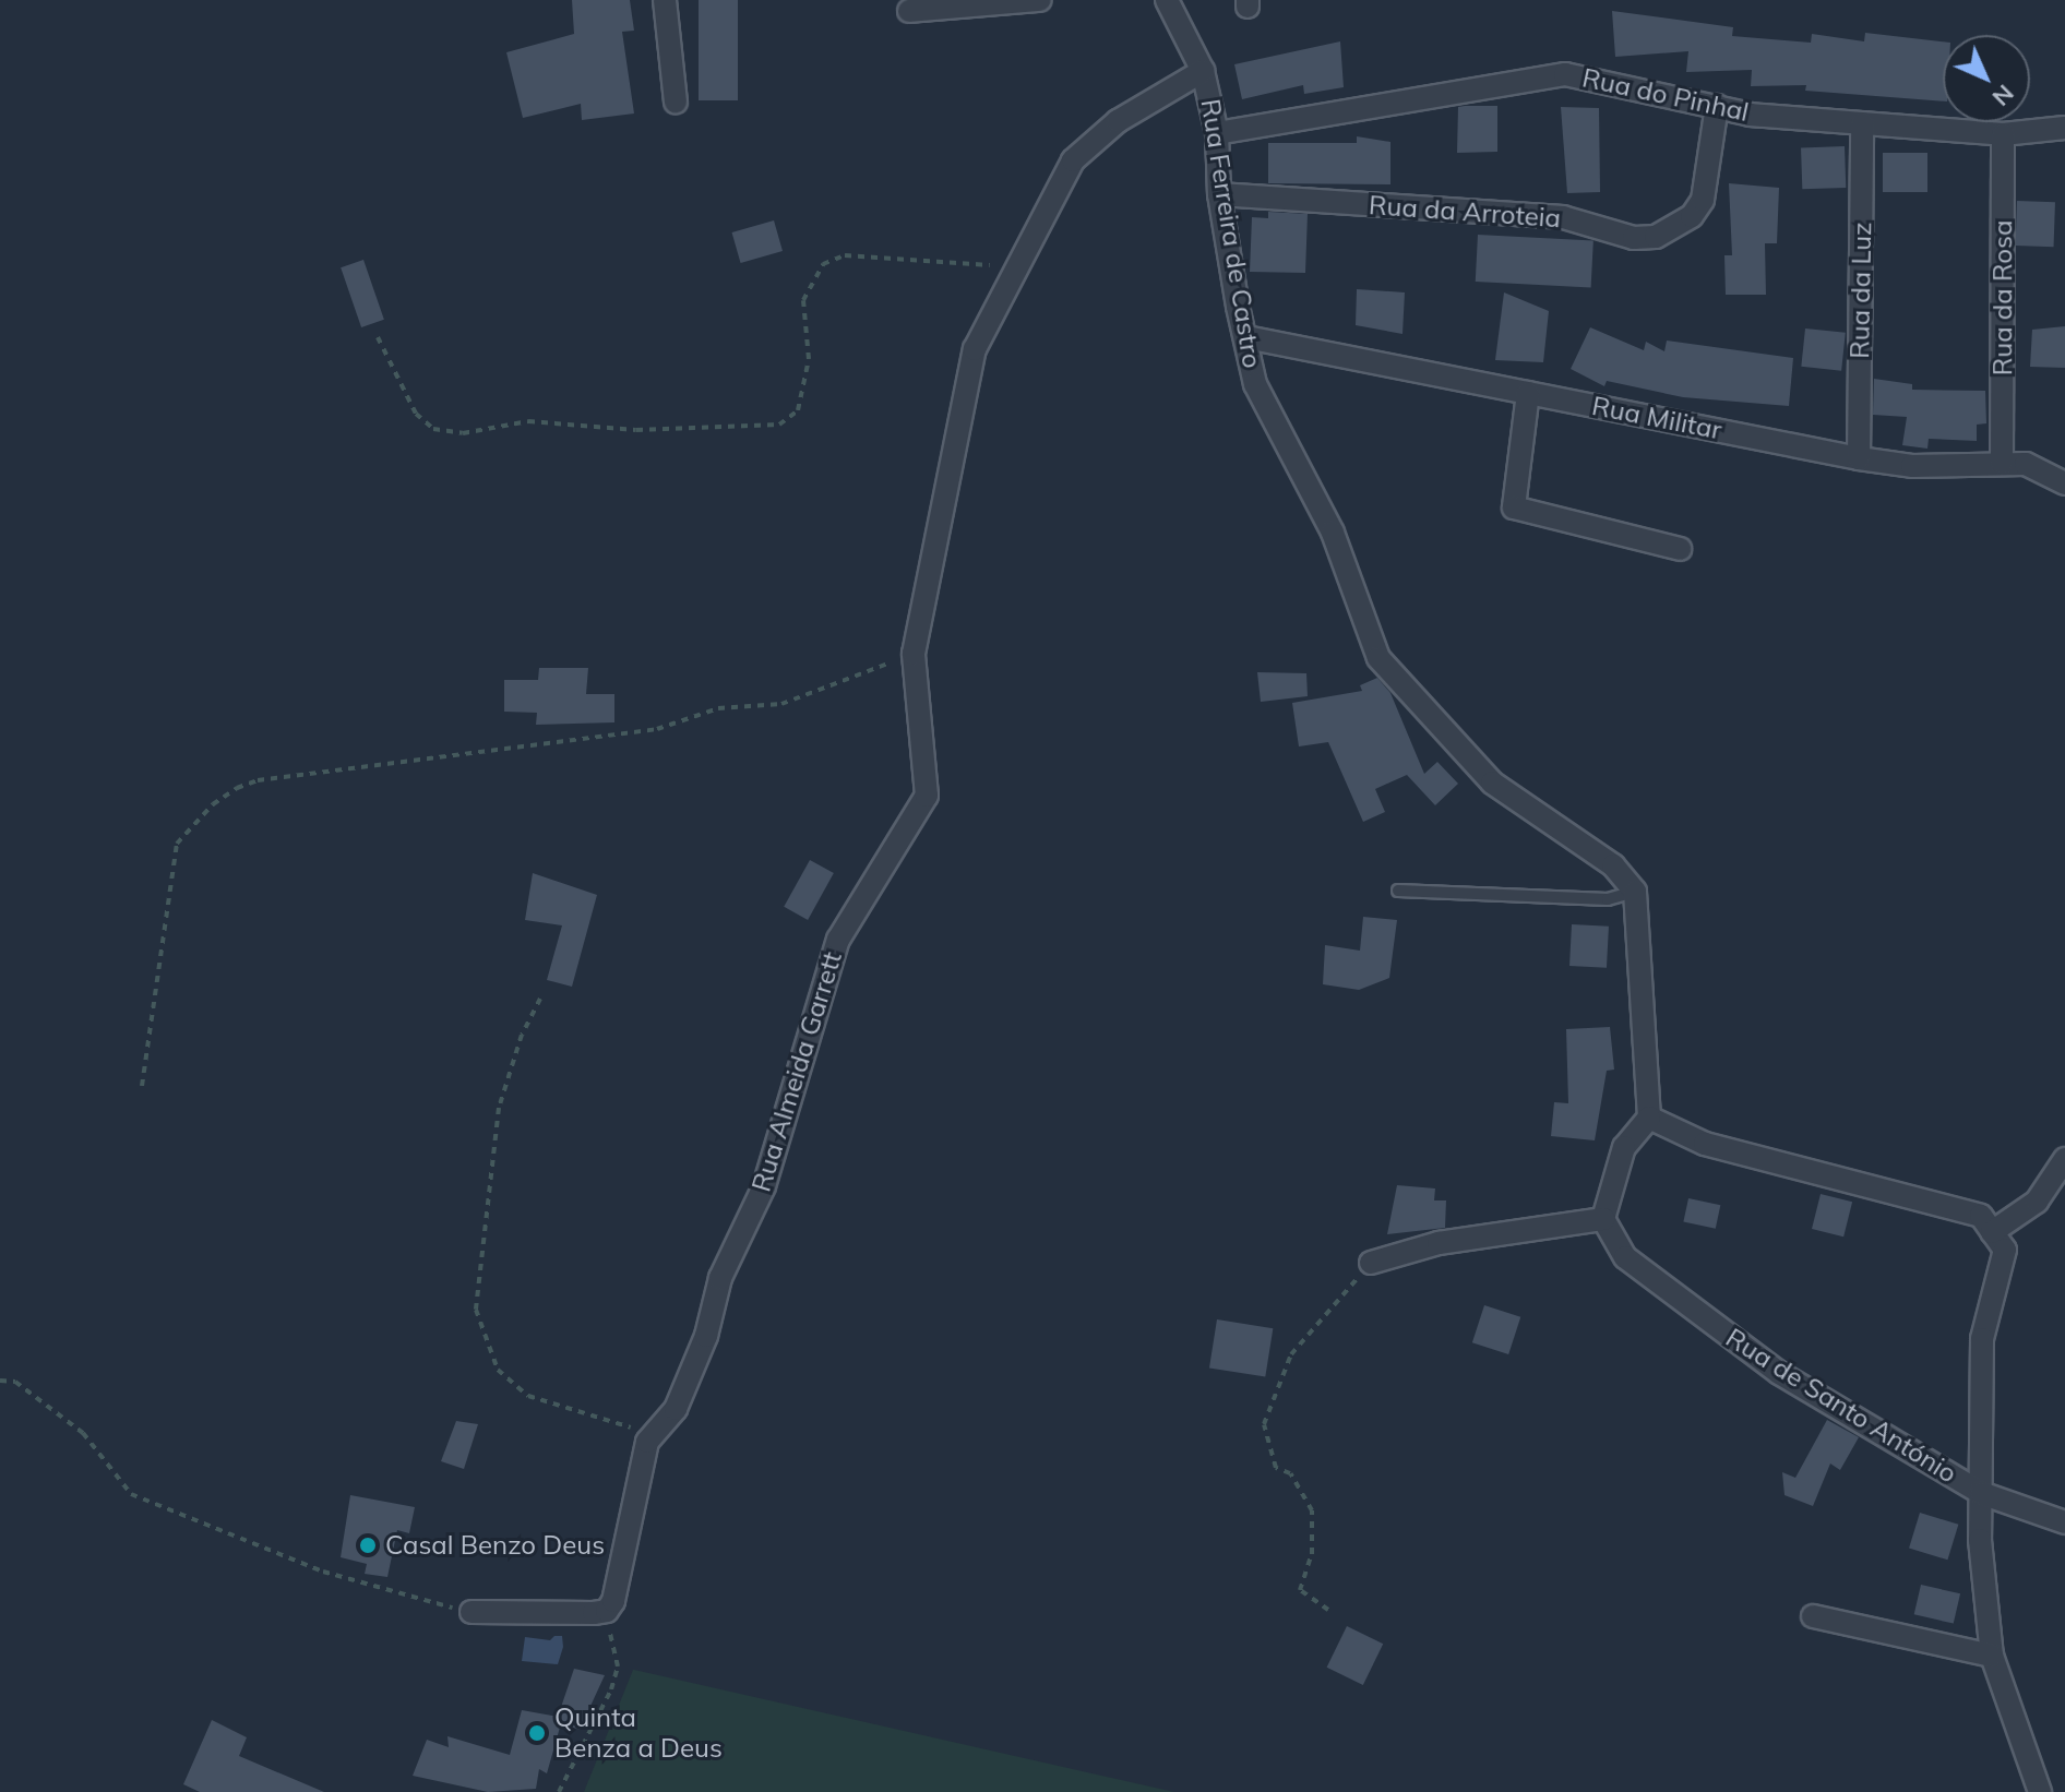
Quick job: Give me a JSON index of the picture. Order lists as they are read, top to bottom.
{
  "streets": {
    "street": [
      "Rua do Pinhal",
      "Rua da Arroteia",
      "Rua Ferreira de Castro",
      "Rua da Luz",
      "Rua da Rosa",
      "Rua Militar",
      "Rua Almeida Garrett",
      "Rua de Santo António"
    ]
  },
  "crossings": [
    ["Rua do Pinhal", "Rua da Arroteia"],
    ["Rua do Pinhal", "Rua Ferreira de Castro"],
    ["Rua do Pinhal", "Rua da Luz"],
    ["Rua do Pinhal", "Rua da Rosa"],
    ["Rua da Arroteia", "Rua Ferreira de Castro"],
    ["Rua Ferreira de Castro", "Rua Militar"],
    ["Rua Ferreira de Castro", "Rua Almeida Garrett"],
    ["Rua da Luz", "Rua Militar"],
    ["Rua da Rosa", "Rua Militar"]
  ],
  "places": ["Casal Benzo Deus", "Quinta Benza a Deus"],
  "north": "bottom right"
}
